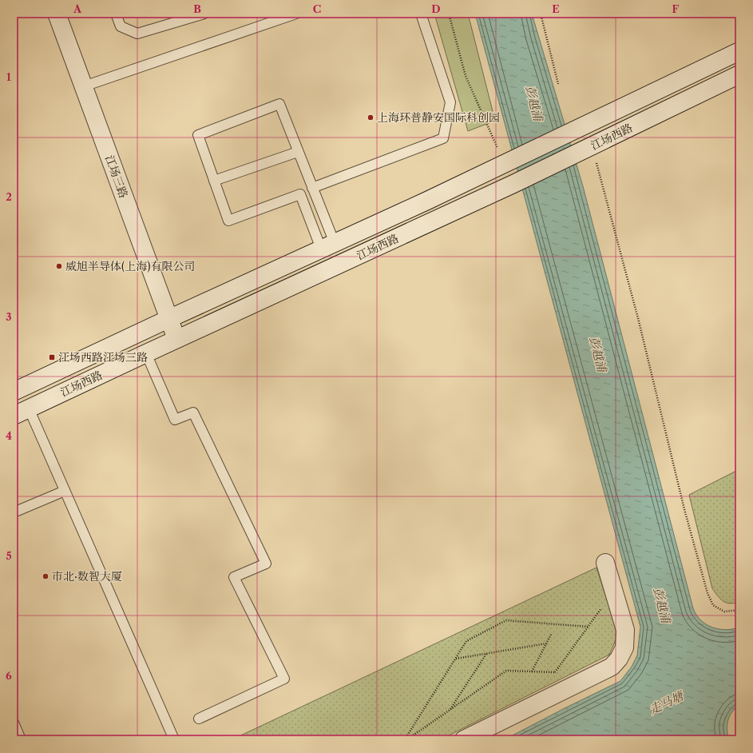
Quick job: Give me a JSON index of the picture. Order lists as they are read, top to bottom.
{
  "streets": {
    "main road": ["江场西路", "江场三路"]
  },
  "crossings": [
    ["江场西路", "江场三路"]
  ],
  "water": ["彭越浦", "走马塘"],
  "places": {
    "other": ["上海环普静安国际科创园", "威旭半导体(上海)有限公司", "市北·数智大厦"],
    "transit": ["江场西路江场三路"]
  },
  "grid": {
    "columns": [
      "A",
      "B",
      "C",
      "D",
      "E",
      "F"
    ],
    "rows": [
      "1",
      "2",
      "3",
      "4",
      "5",
      "6"
    ]
  }
}
